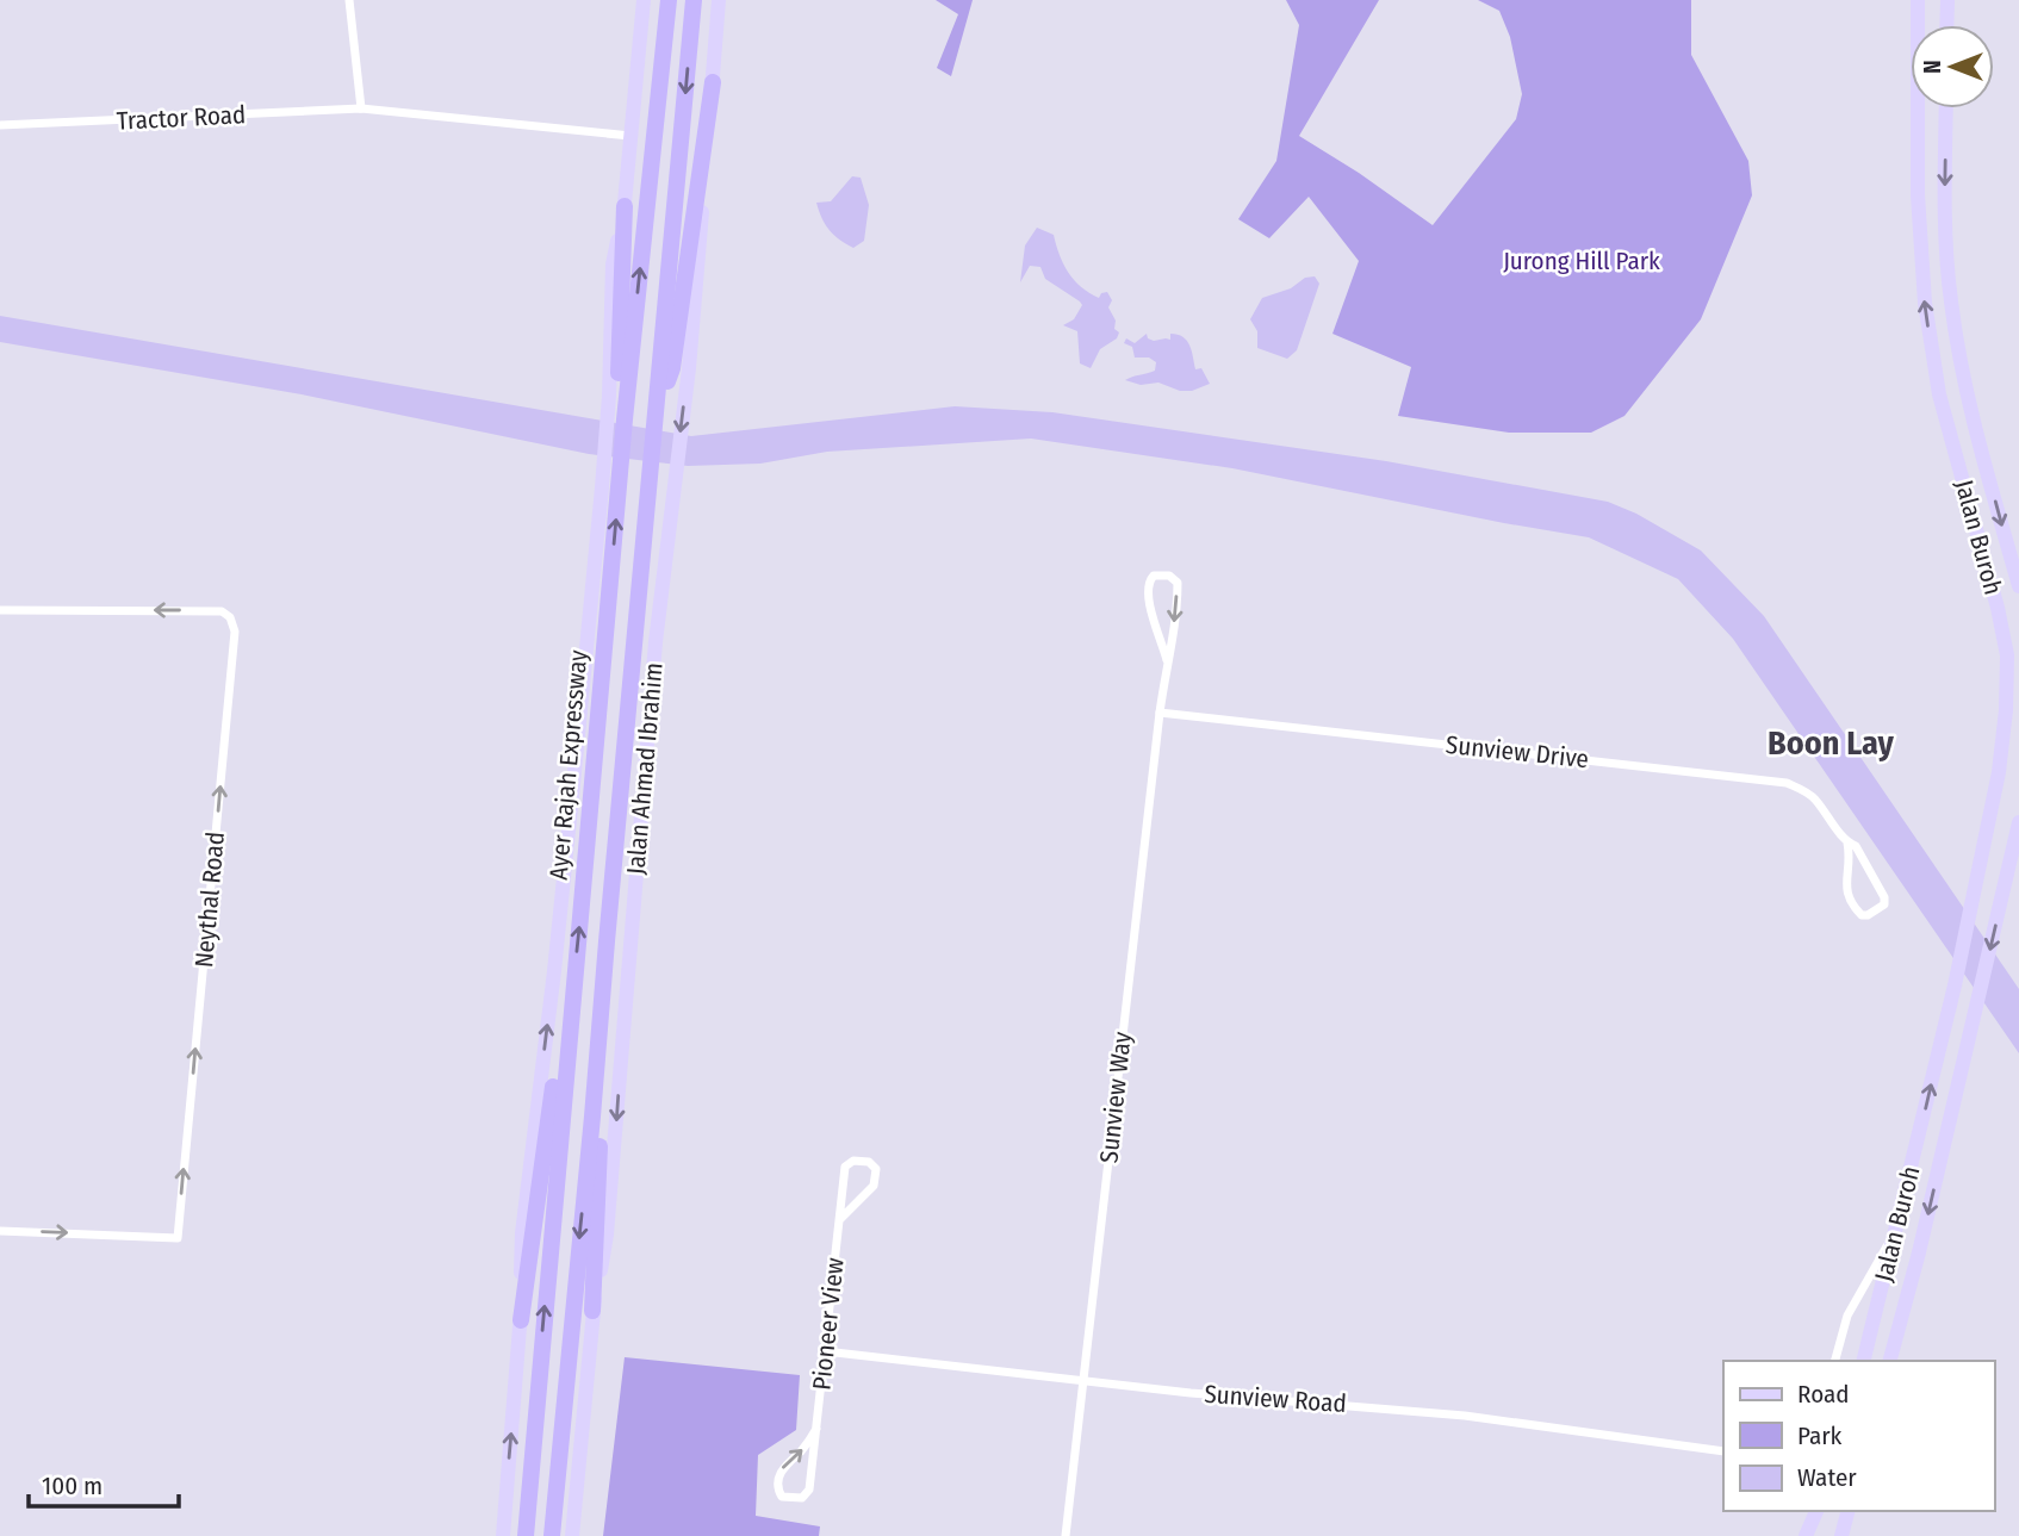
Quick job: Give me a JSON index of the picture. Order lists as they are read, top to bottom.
{
  "streets": {
    "highway": ["Ayer Rajah Expressway"],
    "main road": ["Jalan Buroh", "Jalan Ahmad Ibrahim"],
    "street": [
      "Tractor Road",
      "Sunview Drive",
      "Neythal Road",
      "Sunview Way",
      "Pioneer View",
      "Sunview Road"
    ]
  },
  "crossings": [
    ["Sunview Drive", "Sunview Way"],
    ["Sunview Way", "Sunview Road"],
    ["Pioneer View", "Sunview Road"]
  ],
  "districts": ["Boon Lay"],
  "parks": ["Jurong Hill Park"],
  "legend": ["Road", "Park", "Water"],
  "scale_bar": "100 m",
  "north": "left"
}
